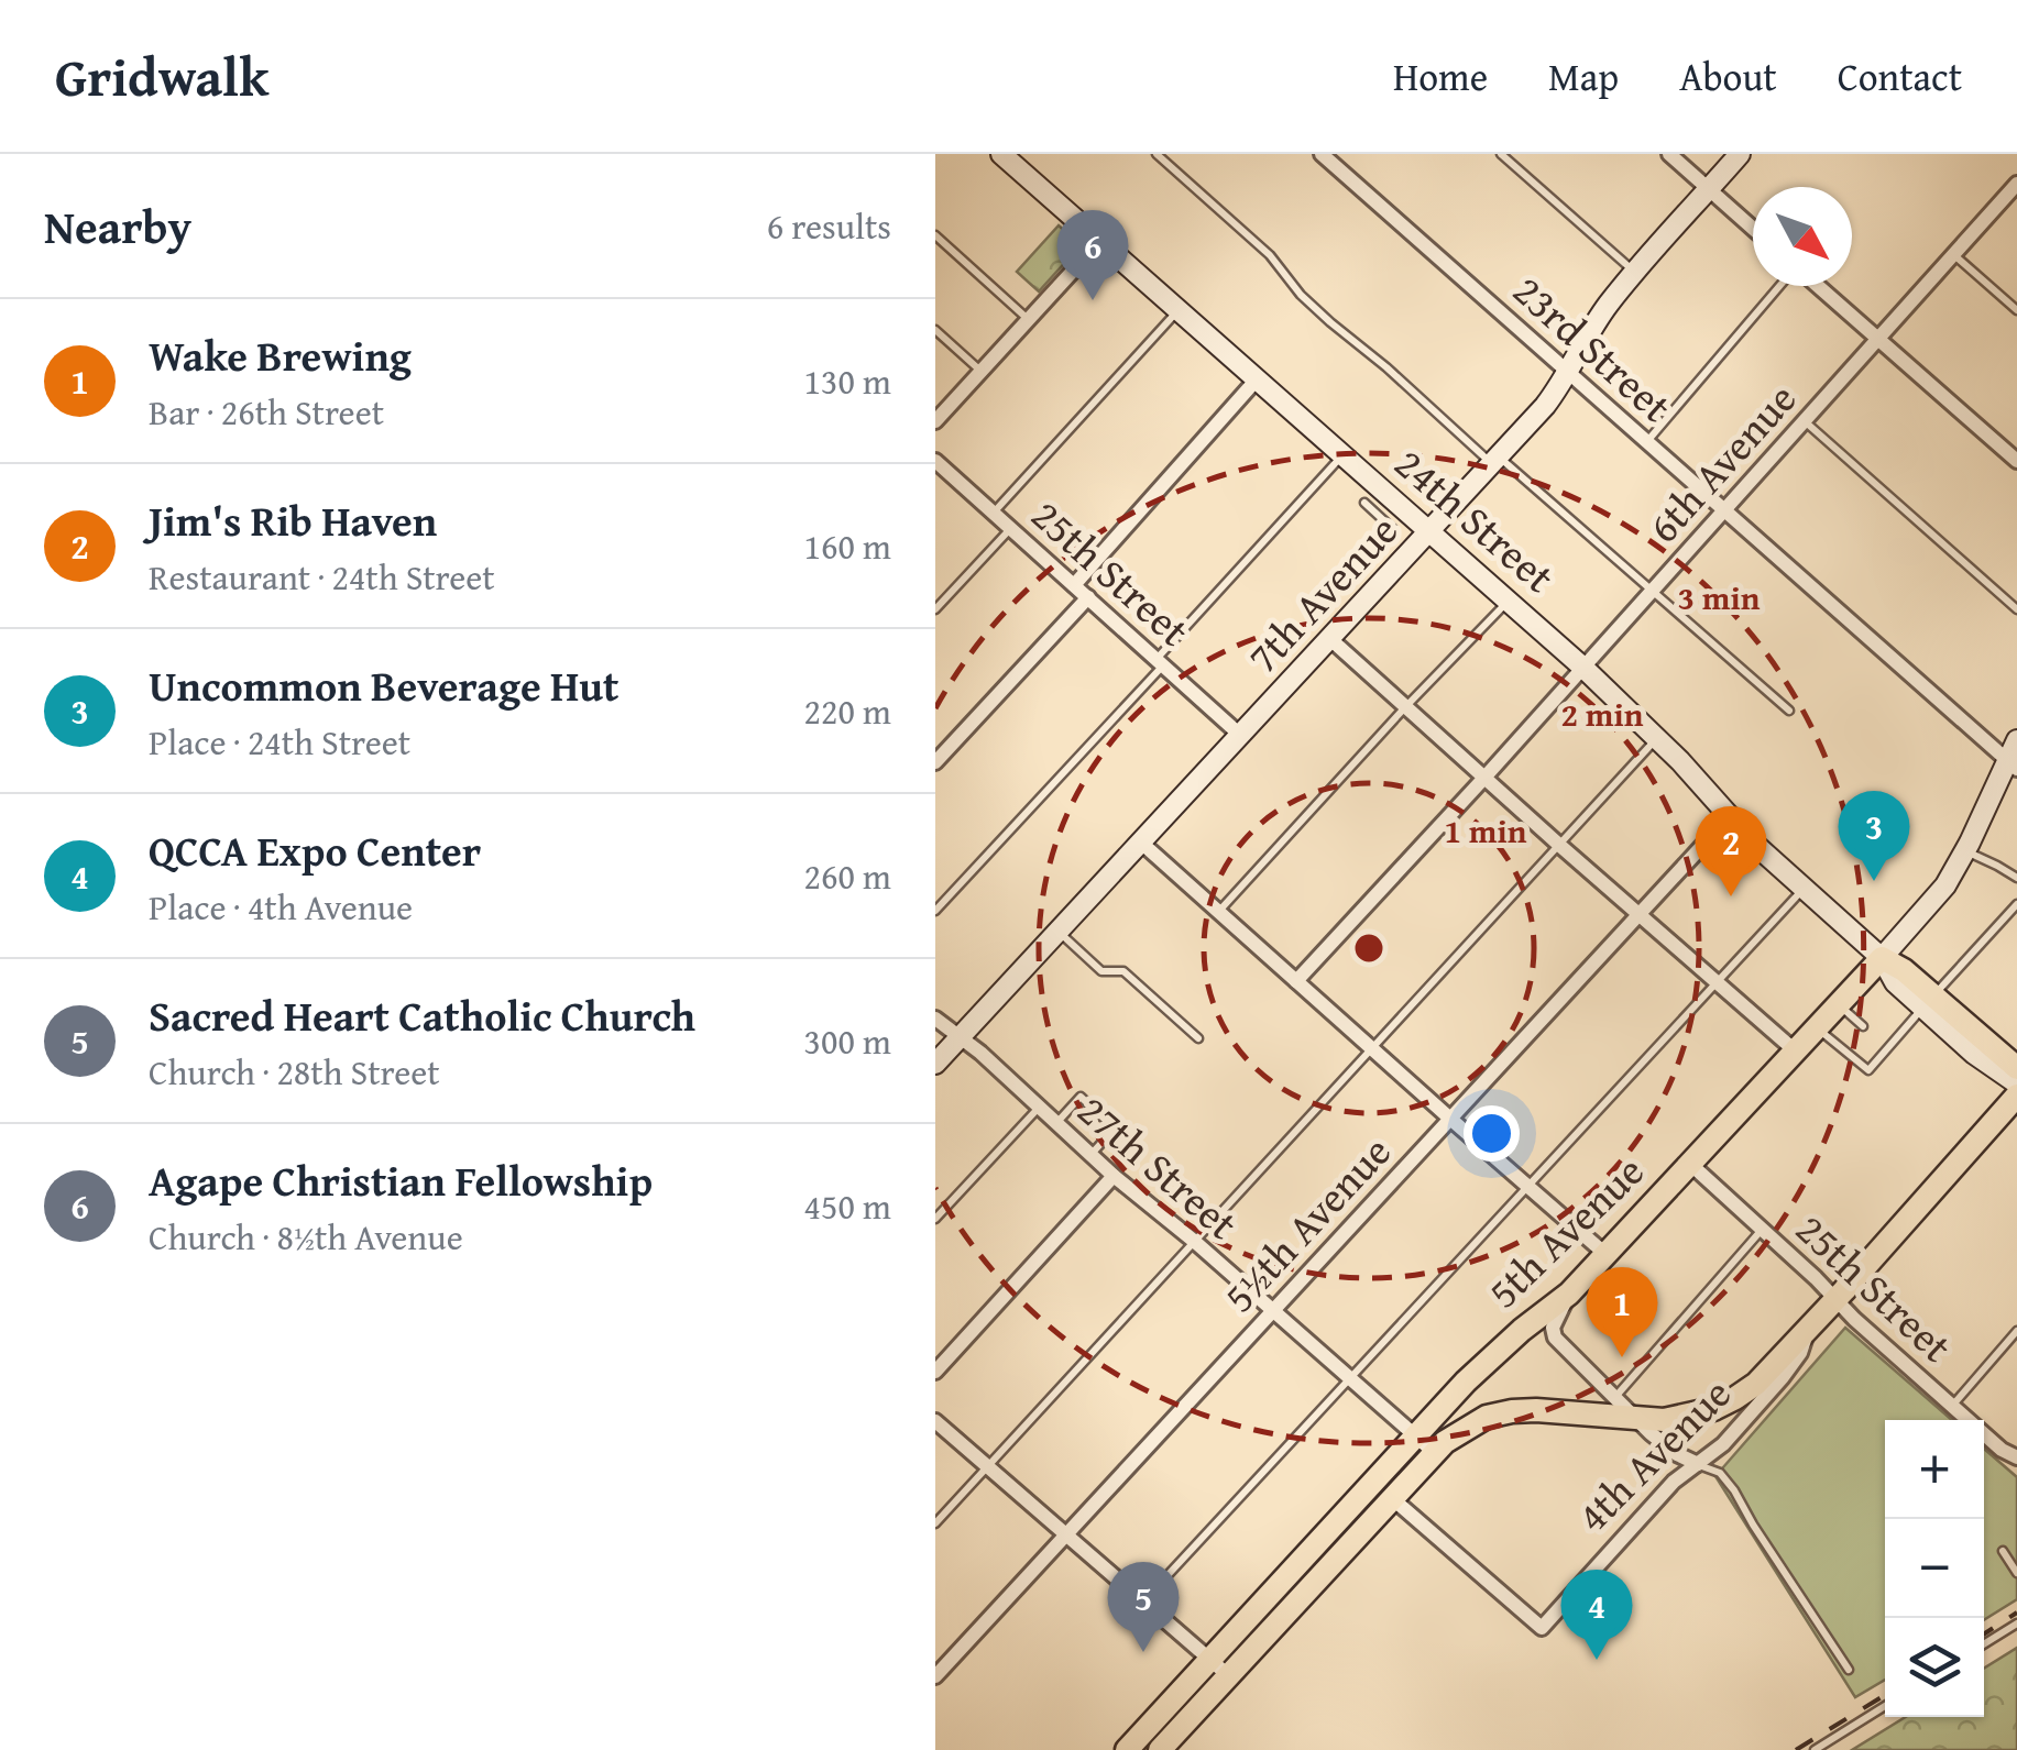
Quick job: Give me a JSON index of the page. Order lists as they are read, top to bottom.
{
  "streets": {
    "main road": ["24th Street", "5th Avenue"],
    "street": [
      "23rd Street",
      "6th Avenue",
      "25th Street",
      "7th Avenue",
      "27th Street",
      "5½th Avenue",
      "4th Avenue"
    ]
  },
  "crossings": [
    ["23rd Street", "6th Avenue"],
    ["23rd Street", "7th Avenue"],
    ["23rd Street", "5th Avenue"],
    ["6th Avenue", "24th Street"],
    ["24th Street", "7th Avenue"],
    ["24th Street", "5½th Avenue"],
    ["24th Street", "5th Avenue"],
    ["25th Street", "7th Avenue"],
    ["25th Street", "5th Avenue"],
    ["7th Avenue", "27th Street"],
    ["27th Street", "5½th Avenue"],
    ["27th Street", "5th Avenue"],
    ["5th Avenue", "4th Avenue"]
  ],
  "north": "bottom right",
  "page": {
    "header": "Gridwalk",
    "nav": [
      "Home",
      "Map",
      "About",
      "Contact"
    ],
    "heading": ["Nearby", "6 results"],
    "pins": [
      "6",
      "3",
      "2",
      "1",
      "5",
      "4"
    ],
    "list": [
      {
        "mark": "1",
        "name": "Wake Brewing",
        "note": "Bar · 26th Street",
        "value": "130 m"
      },
      {
        "mark": "2",
        "name": "Jim's Rib Haven",
        "note": "Restaurant · 24th Street",
        "value": "160 m"
      },
      {
        "mark": "3",
        "name": "Uncommon Beverage Hut",
        "note": "Place · 24th Street",
        "value": "220 m"
      },
      {
        "mark": "4",
        "name": "QCCA Expo Center",
        "note": "Place · 4th Avenue",
        "value": "260 m"
      },
      {
        "mark": "5",
        "name": "Sacred Heart Catholic Church",
        "note": "Church · 28th Street",
        "value": "300 m"
      },
      {
        "mark": "6",
        "name": "Agape Christian Fellowship",
        "note": "Church · 8½th Avenue",
        "value": "450 m"
      }
    ],
    "map_buttons": ["+", "−"]
  },
  "rings": ["3 min", "2 min", "1 min"]
}
